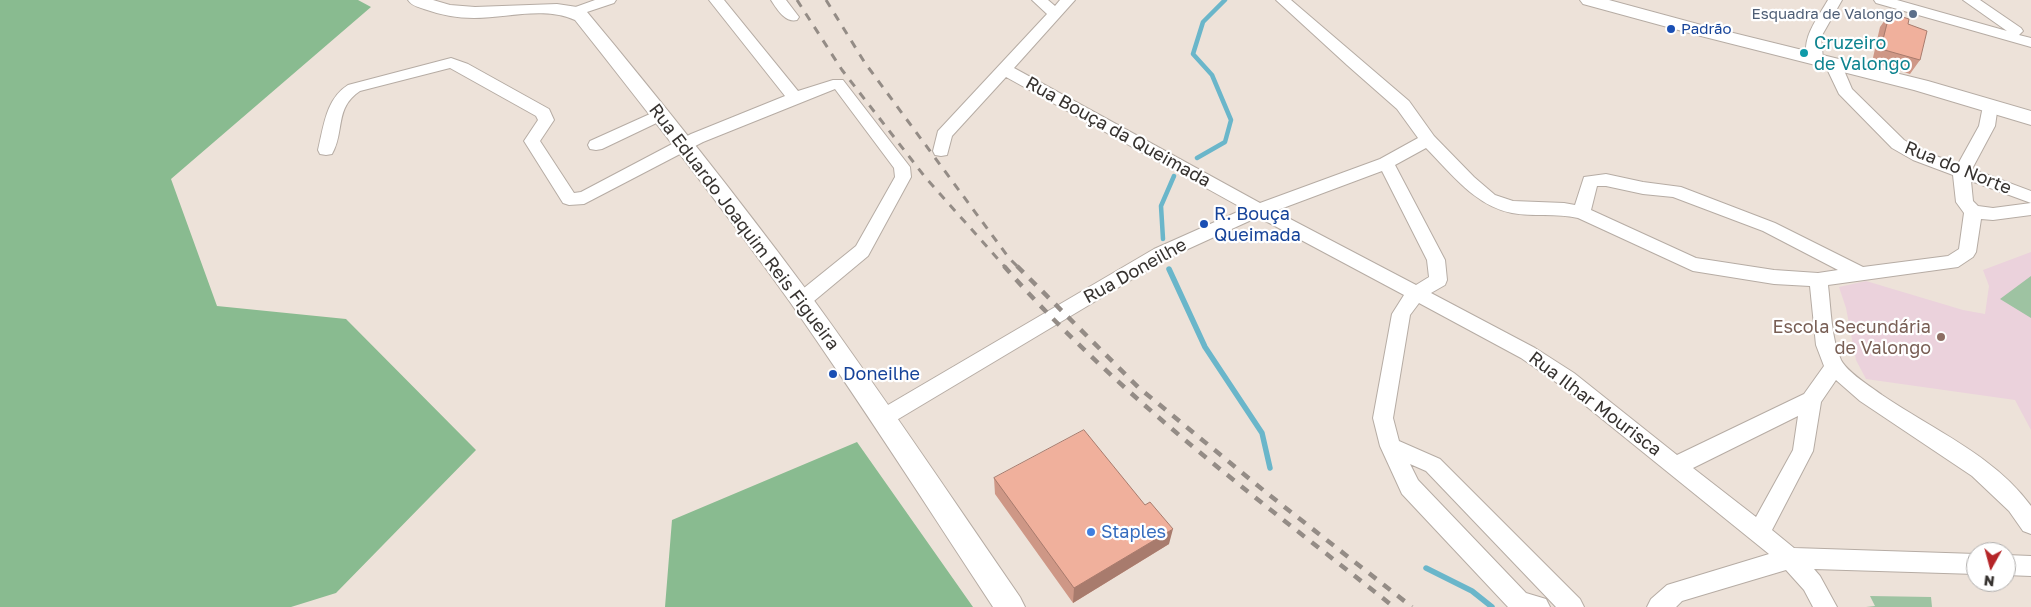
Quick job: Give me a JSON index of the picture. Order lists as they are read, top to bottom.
{
  "streets": {
    "main road": ["Rua Eduardo Joaquim Reis Figueira"],
    "street": [
      "Rua Bouça da Queimada",
      "Rua do Norte",
      "Rua Doneilhe",
      "Rua Ilhar Mourisca"
    ]
  },
  "crossings": [
    ["Rua Bouça da Queimada", "Rua Doneilhe"],
    ["Rua Bouça da Queimada", "Rua Ilhar Mourisca"],
    ["Rua Eduardo Joaquim Reis Figueira", "Rua Doneilhe"]
  ],
  "places": [
    "Esquadra de Valongo",
    "Padrão",
    "Cruzeiro de Valongo",
    "R. Bouça Queimada",
    "Escola Secundária de Valongo",
    "Doneilhe",
    "Staples"
  ],
  "north": "bottom"
}
